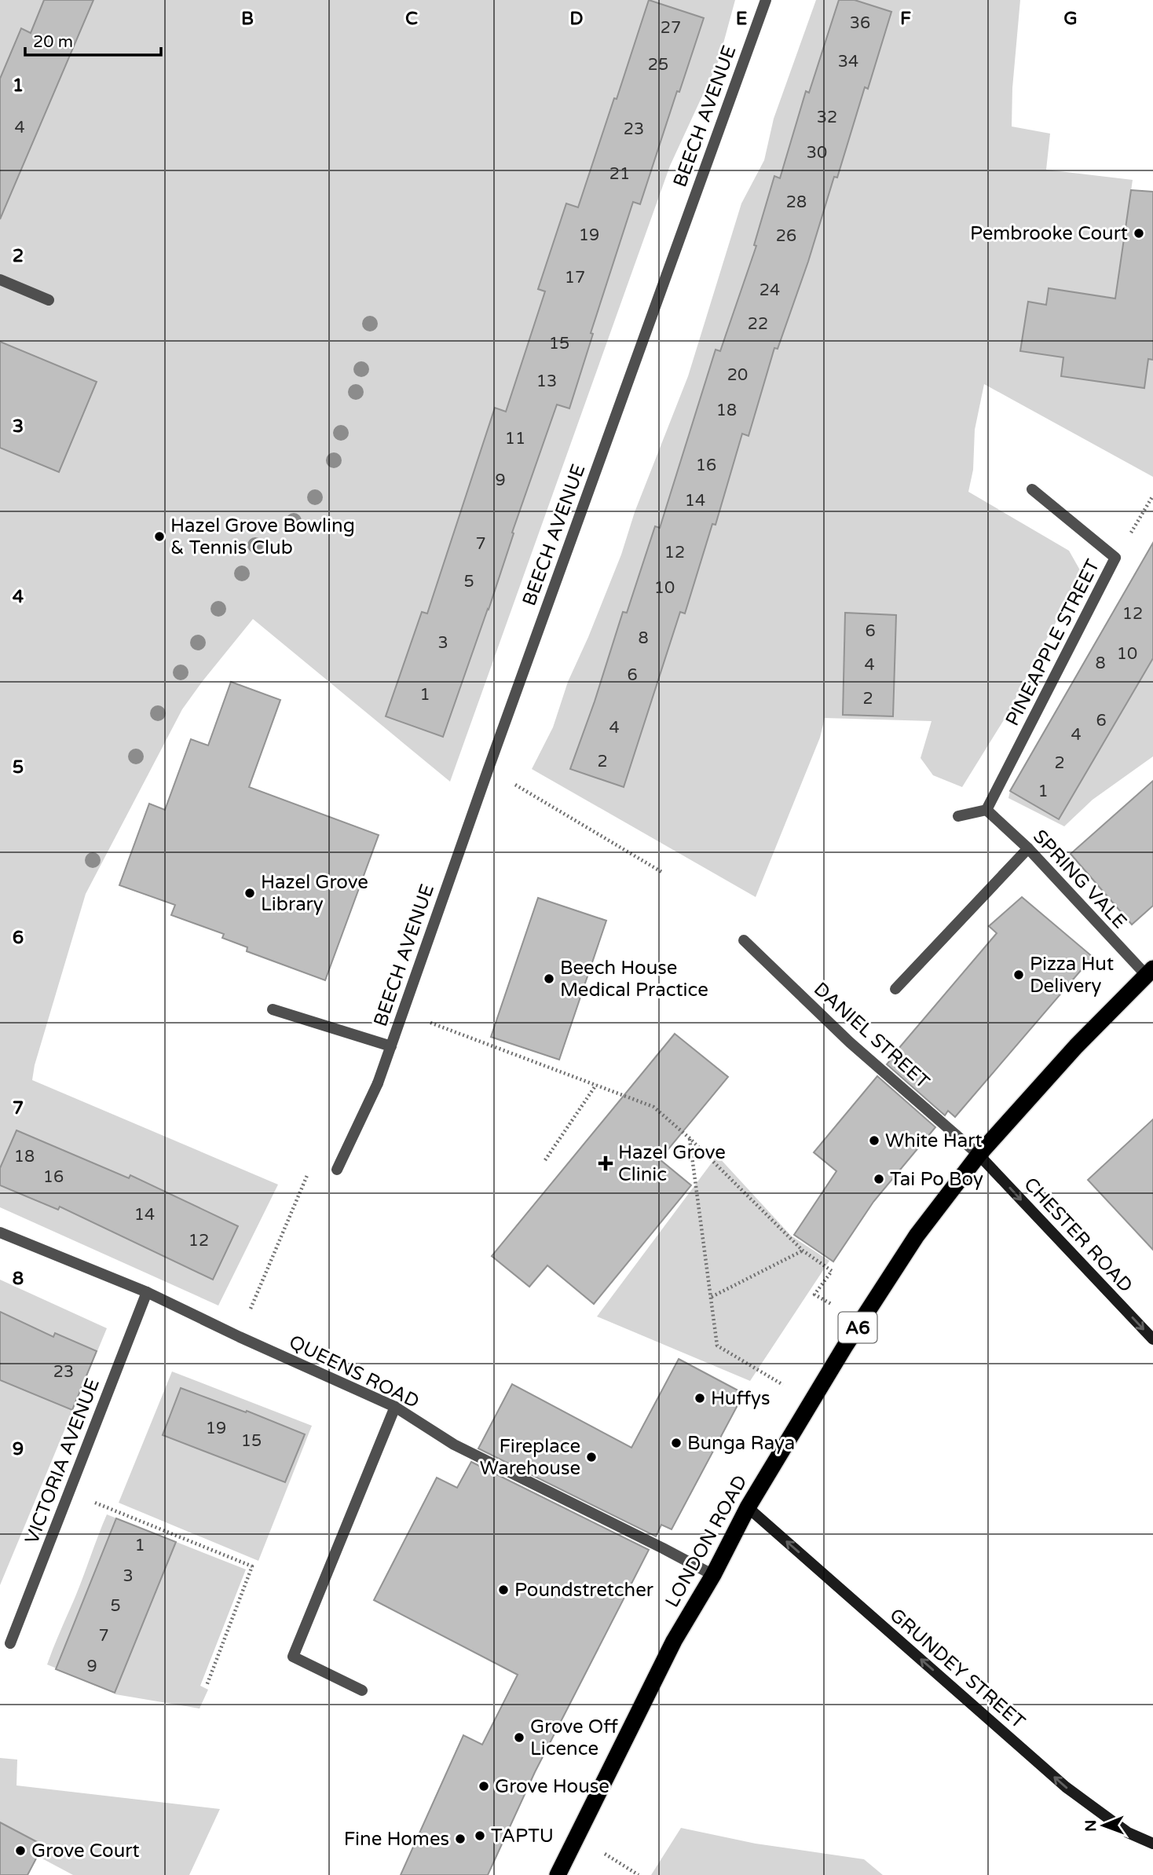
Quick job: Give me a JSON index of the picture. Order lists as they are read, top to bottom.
{
  "streets": {
    "highway": ["A6", "LONDON ROAD"],
    "street": [
      "BEECH AVENUE",
      "PINEAPPLE STREET",
      "SPRING VALE",
      "DANIEL STREET",
      "CHESTER ROAD",
      "QUEENS ROAD",
      "VICTORIA AVENUE",
      "GRUNDEY STREET"
    ]
  },
  "crossings": [
    ["PINEAPPLE STREET", "SPRING VALE"],
    ["SPRING VALE", "LONDON ROAD"],
    ["DANIEL STREET", "CHESTER ROAD"],
    ["DANIEL STREET", "LONDON ROAD"],
    ["CHESTER ROAD", "LONDON ROAD"],
    ["QUEENS ROAD", "VICTORIA AVENUE"],
    ["QUEENS ROAD", "LONDON ROAD"],
    ["LONDON ROAD", "GRUNDEY STREET"]
  ],
  "one_way": ["CHESTER ROAD", "GRUNDEY STREET"],
  "places": {
    "other": [
      "Pembrooke Court",
      "Hazel Grove Bowling & Tennis Club",
      "Hazel Grove Library",
      "Pizza Hut Delivery",
      "Beech House Medical Practice",
      "White Hart",
      "Tai Po Boy",
      "Huffys",
      "Bunga Raya",
      "Fireplace Warehouse",
      "Poundstretcher",
      "Grove Off Licence",
      "Grove House",
      "TAPTU",
      "Fine Homes",
      "Grove Court"
    ],
    "health": ["Hazel Grove Clinic"]
  },
  "house_numbers": [
    "36",
    "27",
    "34",
    "25",
    "32",
    "4",
    "23",
    "30",
    "21",
    "28",
    "19",
    "26",
    "17",
    "24",
    "22",
    "15",
    "20",
    "13",
    "18",
    "11",
    "16",
    "9",
    "14",
    "7",
    "12",
    "5",
    "10",
    "12",
    "6",
    "8",
    "3",
    "10",
    "8",
    "4",
    "6",
    "1",
    "2",
    "6",
    "4",
    "4",
    "2",
    "2",
    "1",
    "18",
    "16",
    "14",
    "12",
    "23",
    "19",
    "15",
    "1",
    "3",
    "5",
    "7",
    "9"
  ],
  "scale_bar": "20 m",
  "north": "left",
  "grid": {
    "columns": [
      "B",
      "C",
      "D",
      "E",
      "F",
      "G"
    ],
    "rows": [
      "1",
      "2",
      "3",
      "4",
      "5",
      "6",
      "7",
      "8",
      "9"
    ]
  }
}
